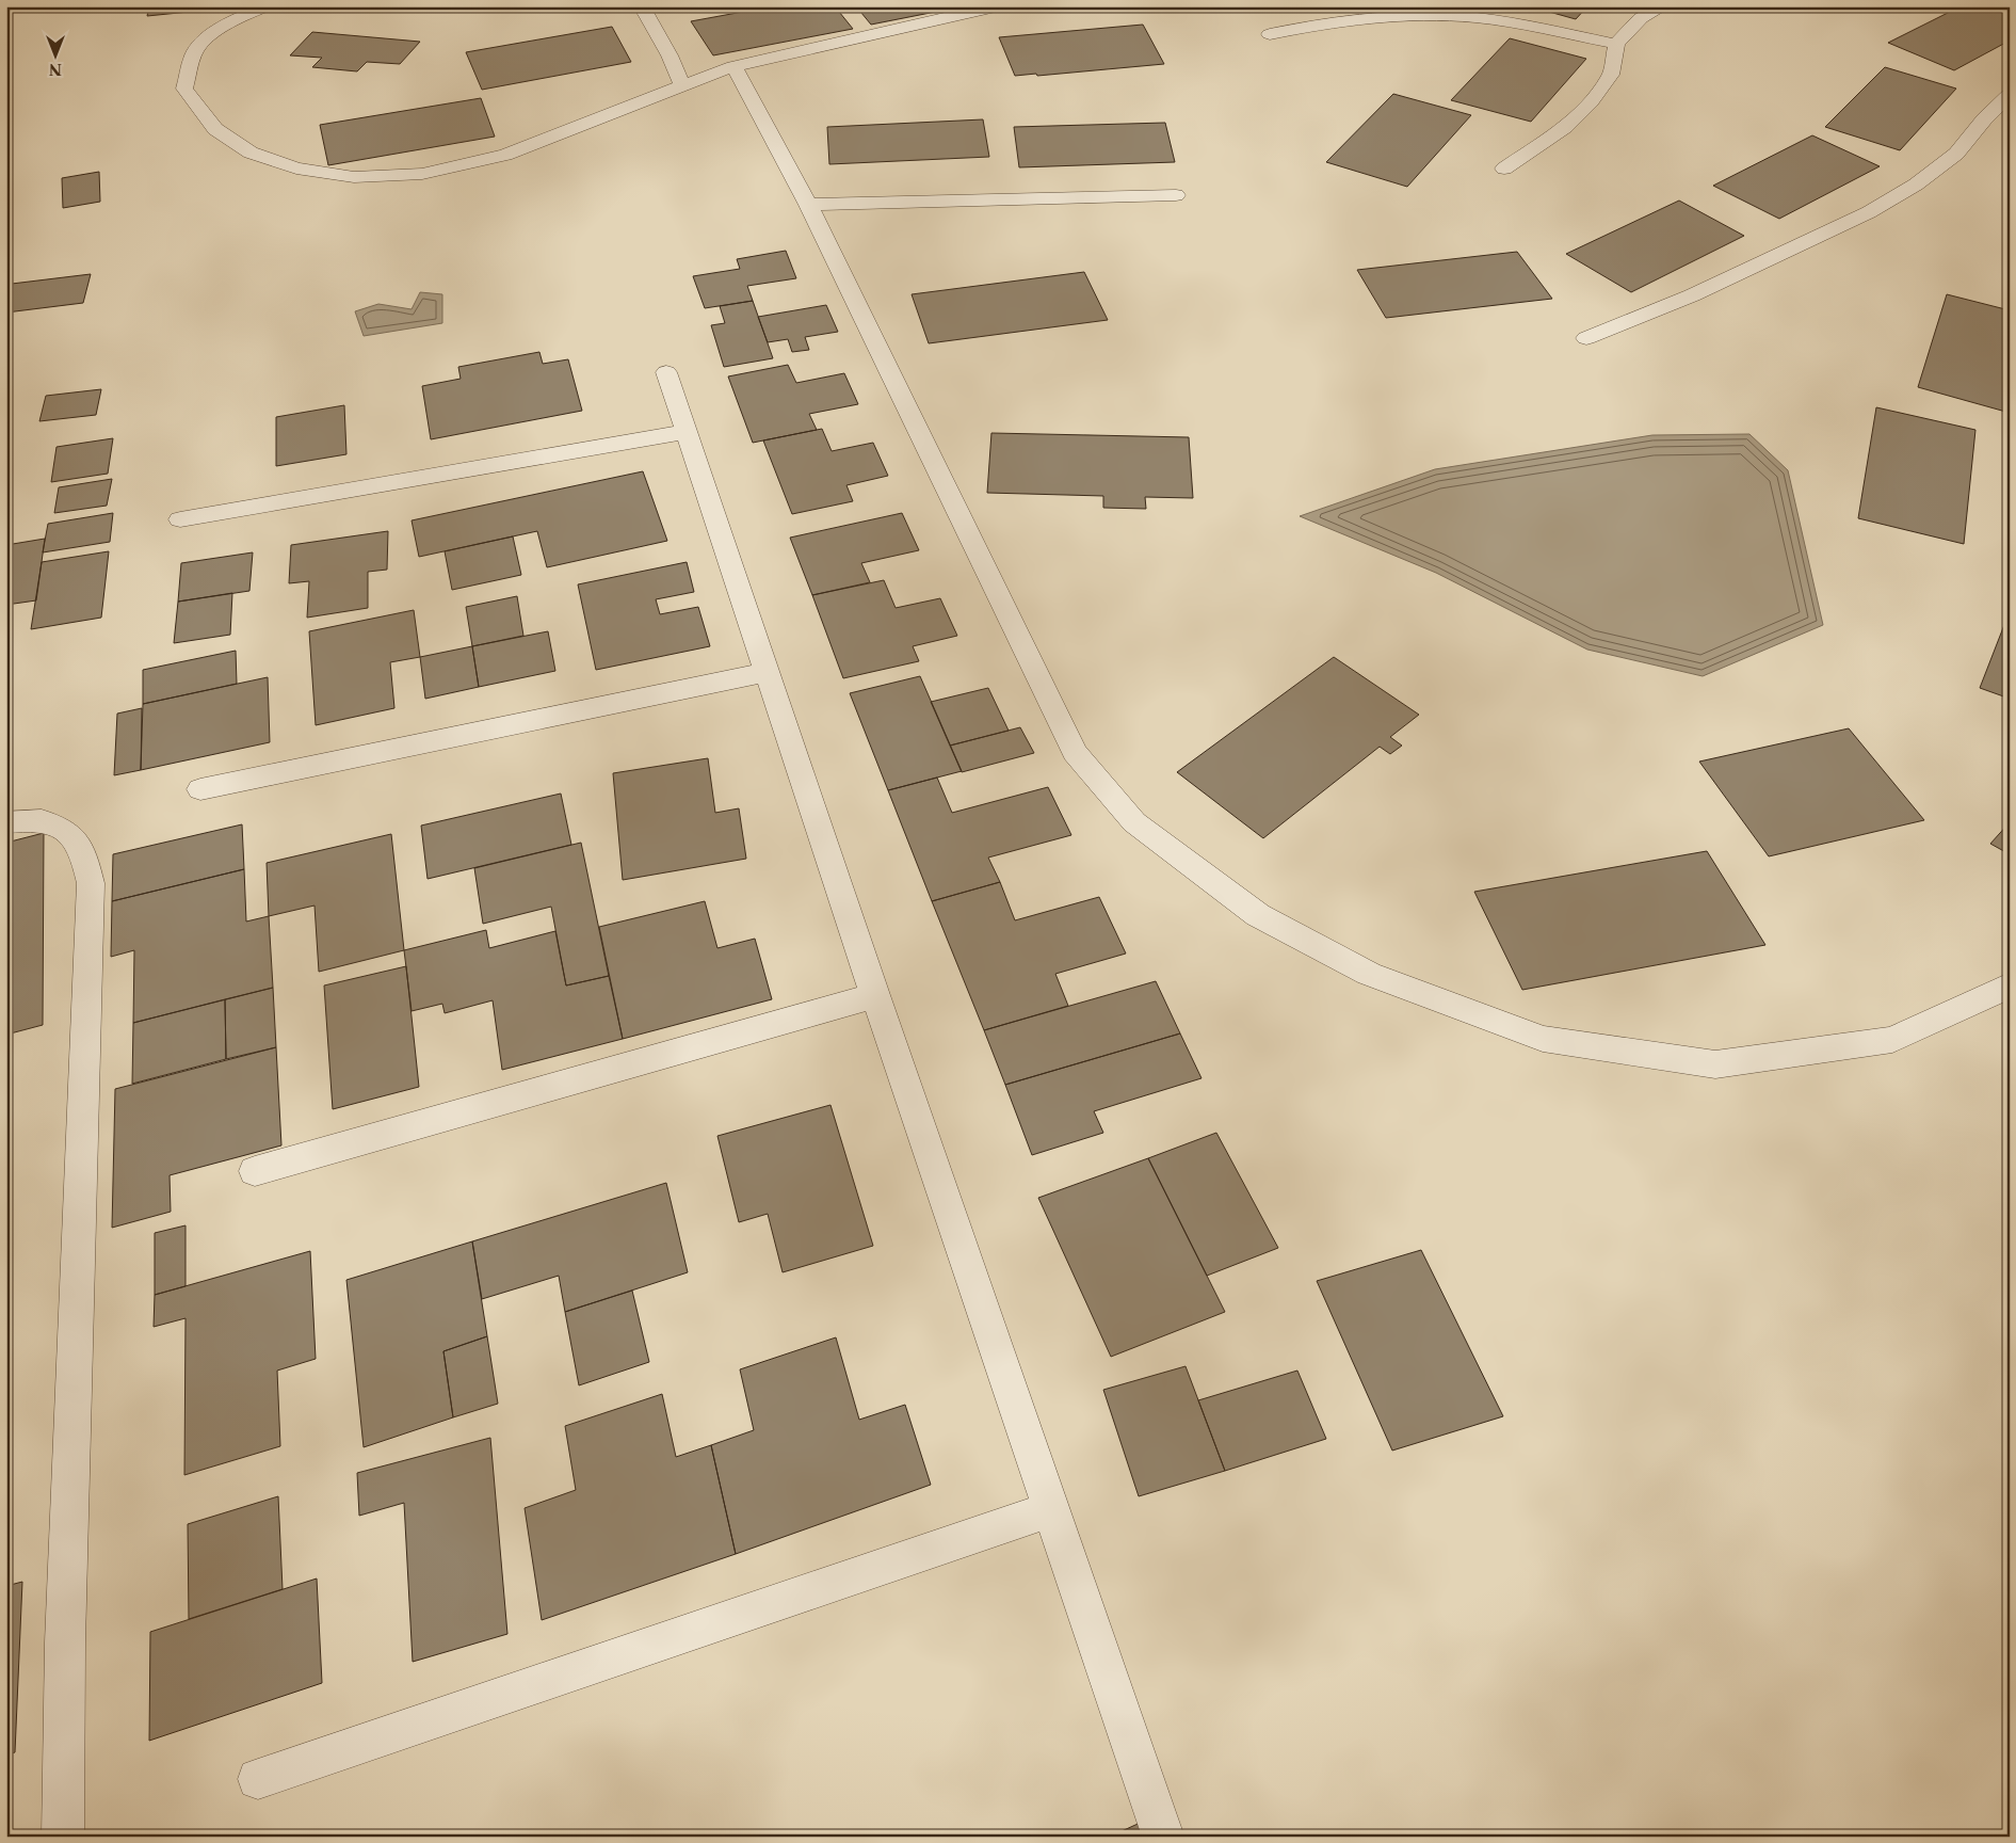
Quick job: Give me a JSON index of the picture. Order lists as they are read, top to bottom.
{
  "north": "bottom"
}
